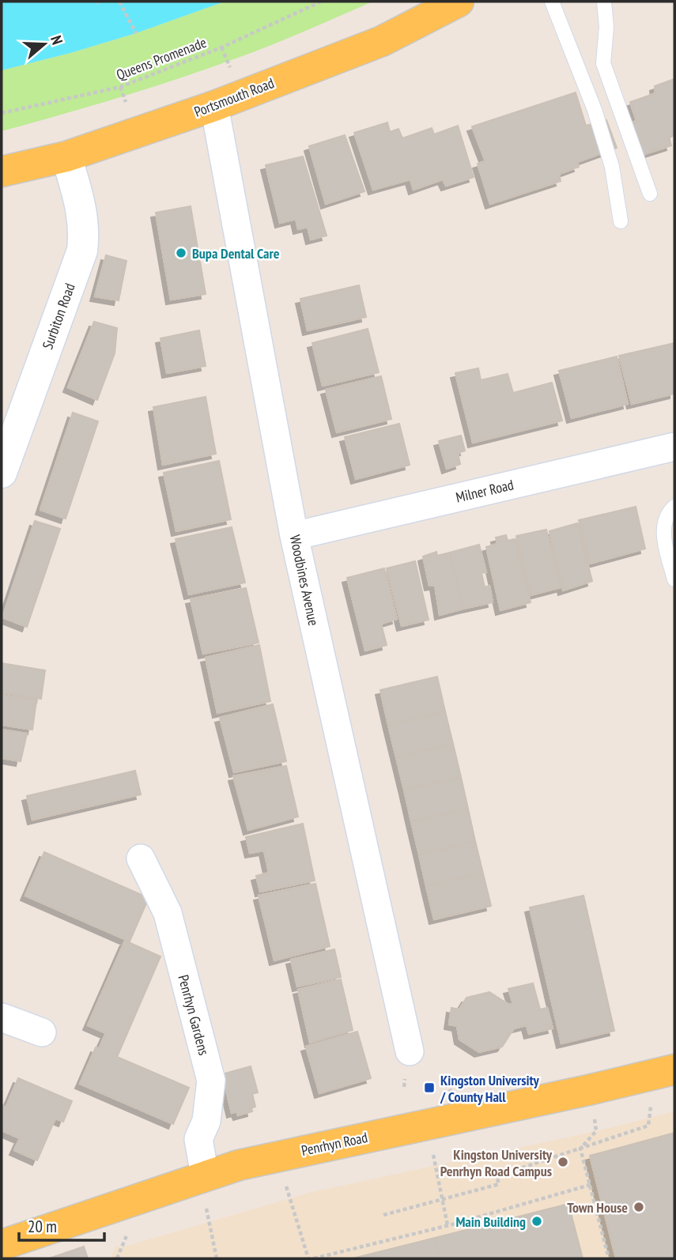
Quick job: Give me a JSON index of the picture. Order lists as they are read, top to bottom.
{
  "streets": {
    "main road": ["Portsmouth Road", "Surbiton Road", "Penrhyn Road"],
    "street": ["Milner Road", "Woodbines Avenue", "Penrhyn Gardens"],
    "path": ["Queens Promenade"]
  },
  "crossings": [
    ["Portsmouth Road", "Surbiton Road"],
    ["Portsmouth Road", "Woodbines Avenue"],
    ["Milner Road", "Woodbines Avenue"],
    ["Penrhyn Gardens", "Penrhyn Road"]
  ],
  "places": {
    "other": [
      "Bupa Dental Care",
      "Kingston University Penrhyn Road Campus",
      "Town House",
      "Main Building"
    ],
    "transit": ["Kingston University / County Hall"]
  },
  "scale_bar": "20 m",
  "north": "right"
}
